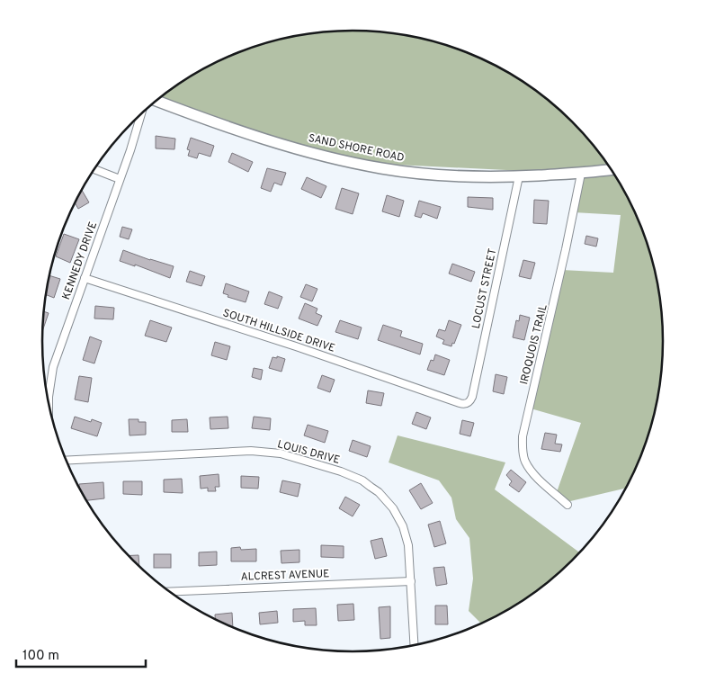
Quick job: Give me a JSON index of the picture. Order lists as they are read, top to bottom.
{
  "streets": {
    "street": [
      "SAND SHORE ROAD",
      "KENNEDY DRIVE",
      "LOCUST STREET",
      "SOUTH HILLSIDE DRIVE",
      "IROQUOIS TRAIL",
      "LOUIS DRIVE",
      "ALCREST AVENUE"
    ]
  },
  "crossings": [
    ["SAND SHORE ROAD", "LOCUST STREET"],
    ["SAND SHORE ROAD", "IROQUOIS TRAIL"],
    ["KENNEDY DRIVE", "SOUTH HILLSIDE DRIVE"],
    ["LOCUST STREET", "SOUTH HILLSIDE DRIVE"],
    ["LOUIS DRIVE", "ALCREST AVENUE"]
  ],
  "scale_bar": "100 m"
}
